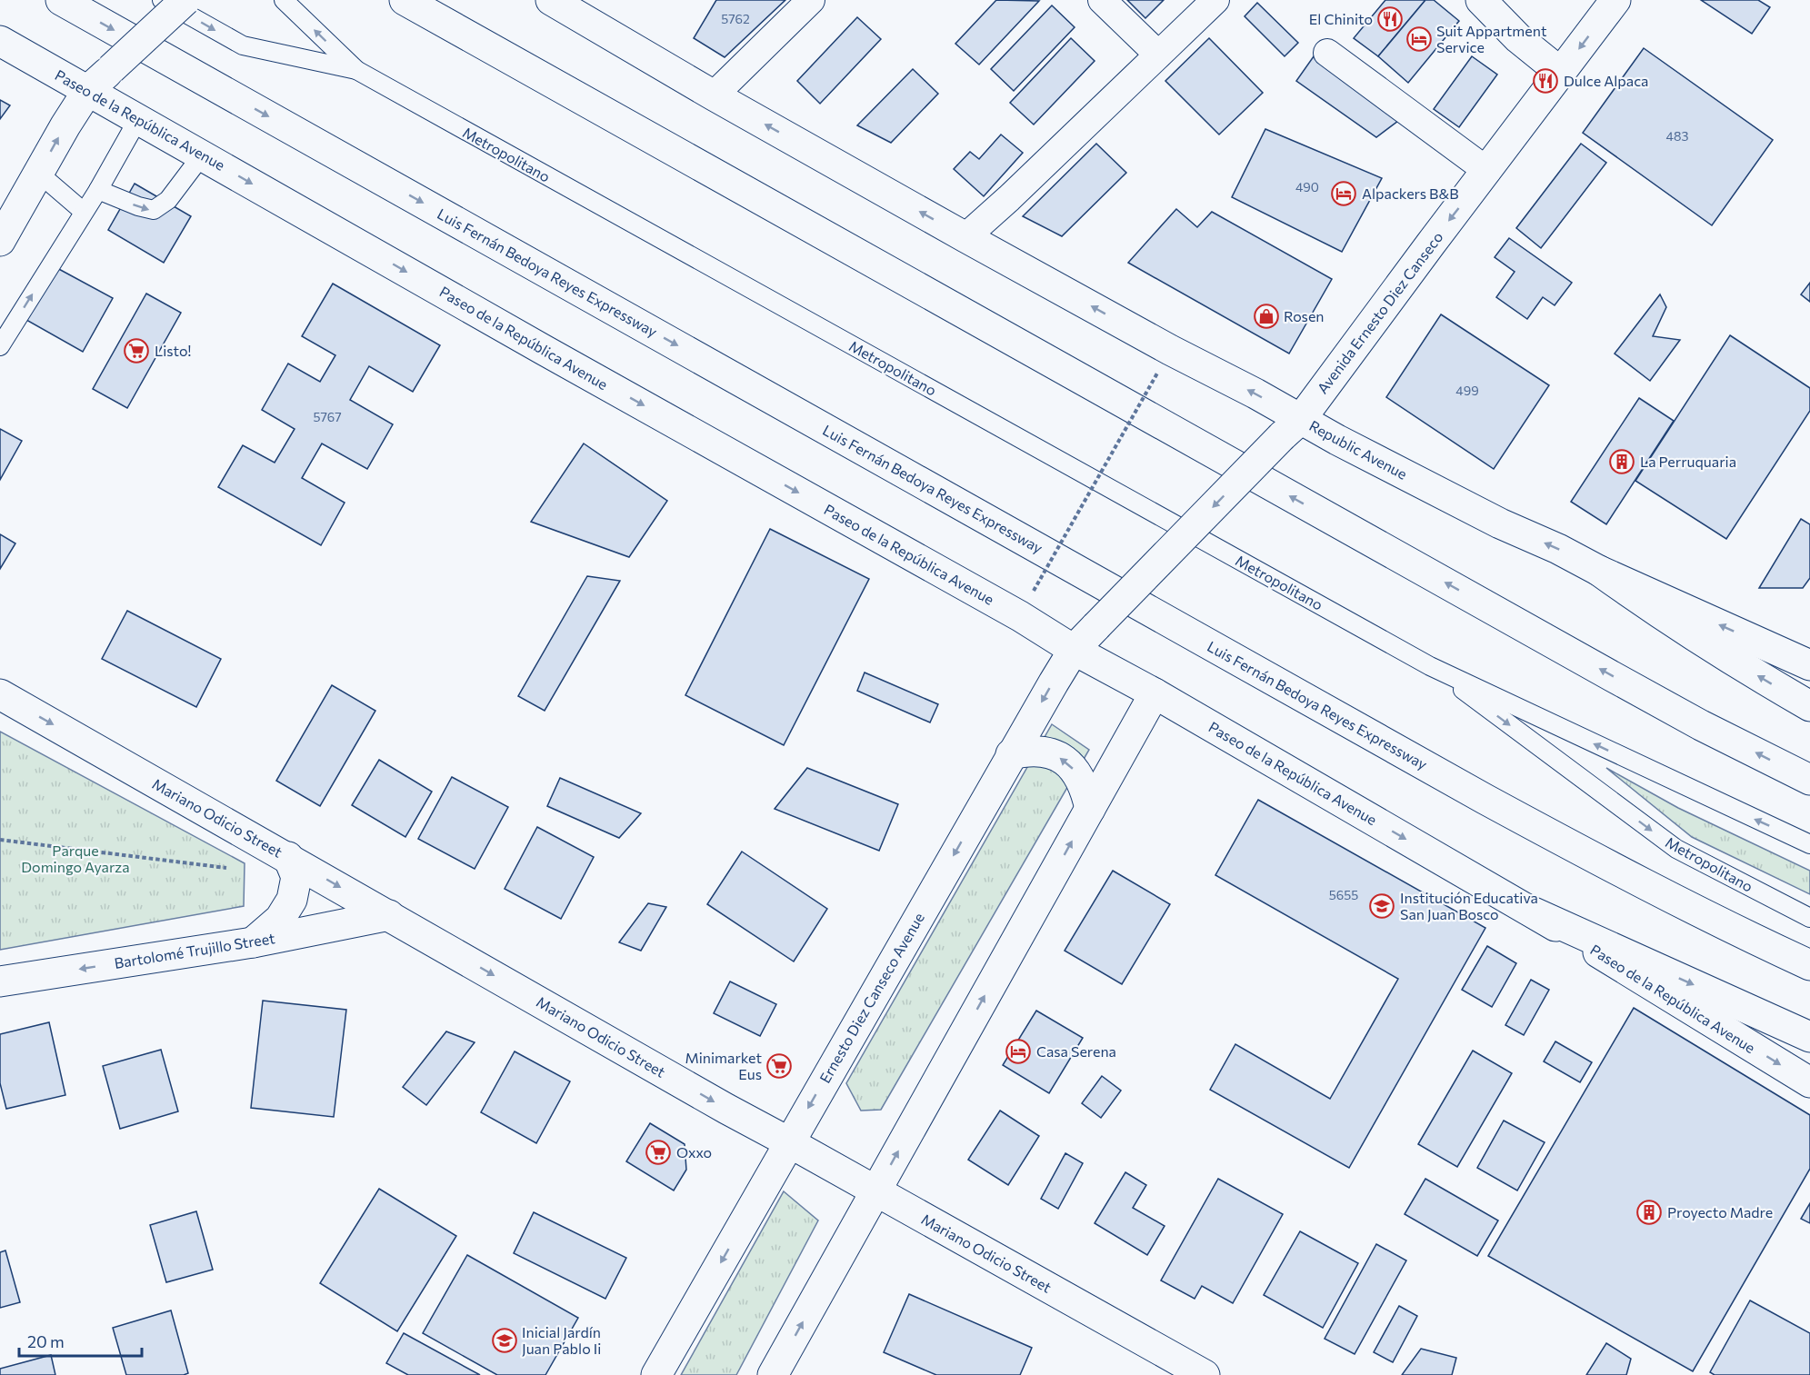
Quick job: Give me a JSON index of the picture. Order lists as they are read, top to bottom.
{
  "streets": {
    "main road": [
      "Paseo de la República Avenue",
      "Luis Fernán Bedoya Reyes Expressway",
      "Avenida Ernesto Diez Canseco",
      "Mariano Odicio Street",
      "Bartolomé Trujillo Street",
      "Ernesto Diez Canseco Avenue"
    ],
    "lane": ["Metropolitano"]
  },
  "crossings": [
    ["Paseo de la República Avenue", "Ernesto Diez Canseco Avenue"],
    ["Avenida Ernesto Diez Canseco", "Ernesto Diez Canseco Avenue"],
    ["Mariano Odicio Street", "Bartolomé Trujillo Street"],
    ["Mariano Odicio Street", "Ernesto Diez Canseco Avenue"]
  ],
  "one_way": ["Avenida Ernesto Diez Canseco", "Mariano Odicio Street", "Bartolomé Trujillo Street"],
  "parks": ["Parque Domingo Ayarza"],
  "places": {
    "restaurant": ["El Chinito", "Dulce Alpaca"],
    "hotel": ["Suit Appartment Service", "Alpackers B&B", "Casa Serena"],
    "shop": ["Rosen"],
    "supermarket": ["Listo!", "Minimarket Eus", "Oxxo"],
    "building": ["La Perruquaria", "Proyecto Madre"],
    "school or university": ["Institución Educativa San Juan Bosco", "Inicial Jardín Juan Pablo Ii"]
  },
  "house_numbers": [
    "5762",
    "483",
    "490",
    "499",
    "5767",
    "5655"
  ],
  "scale_bar": "20 m"
}
